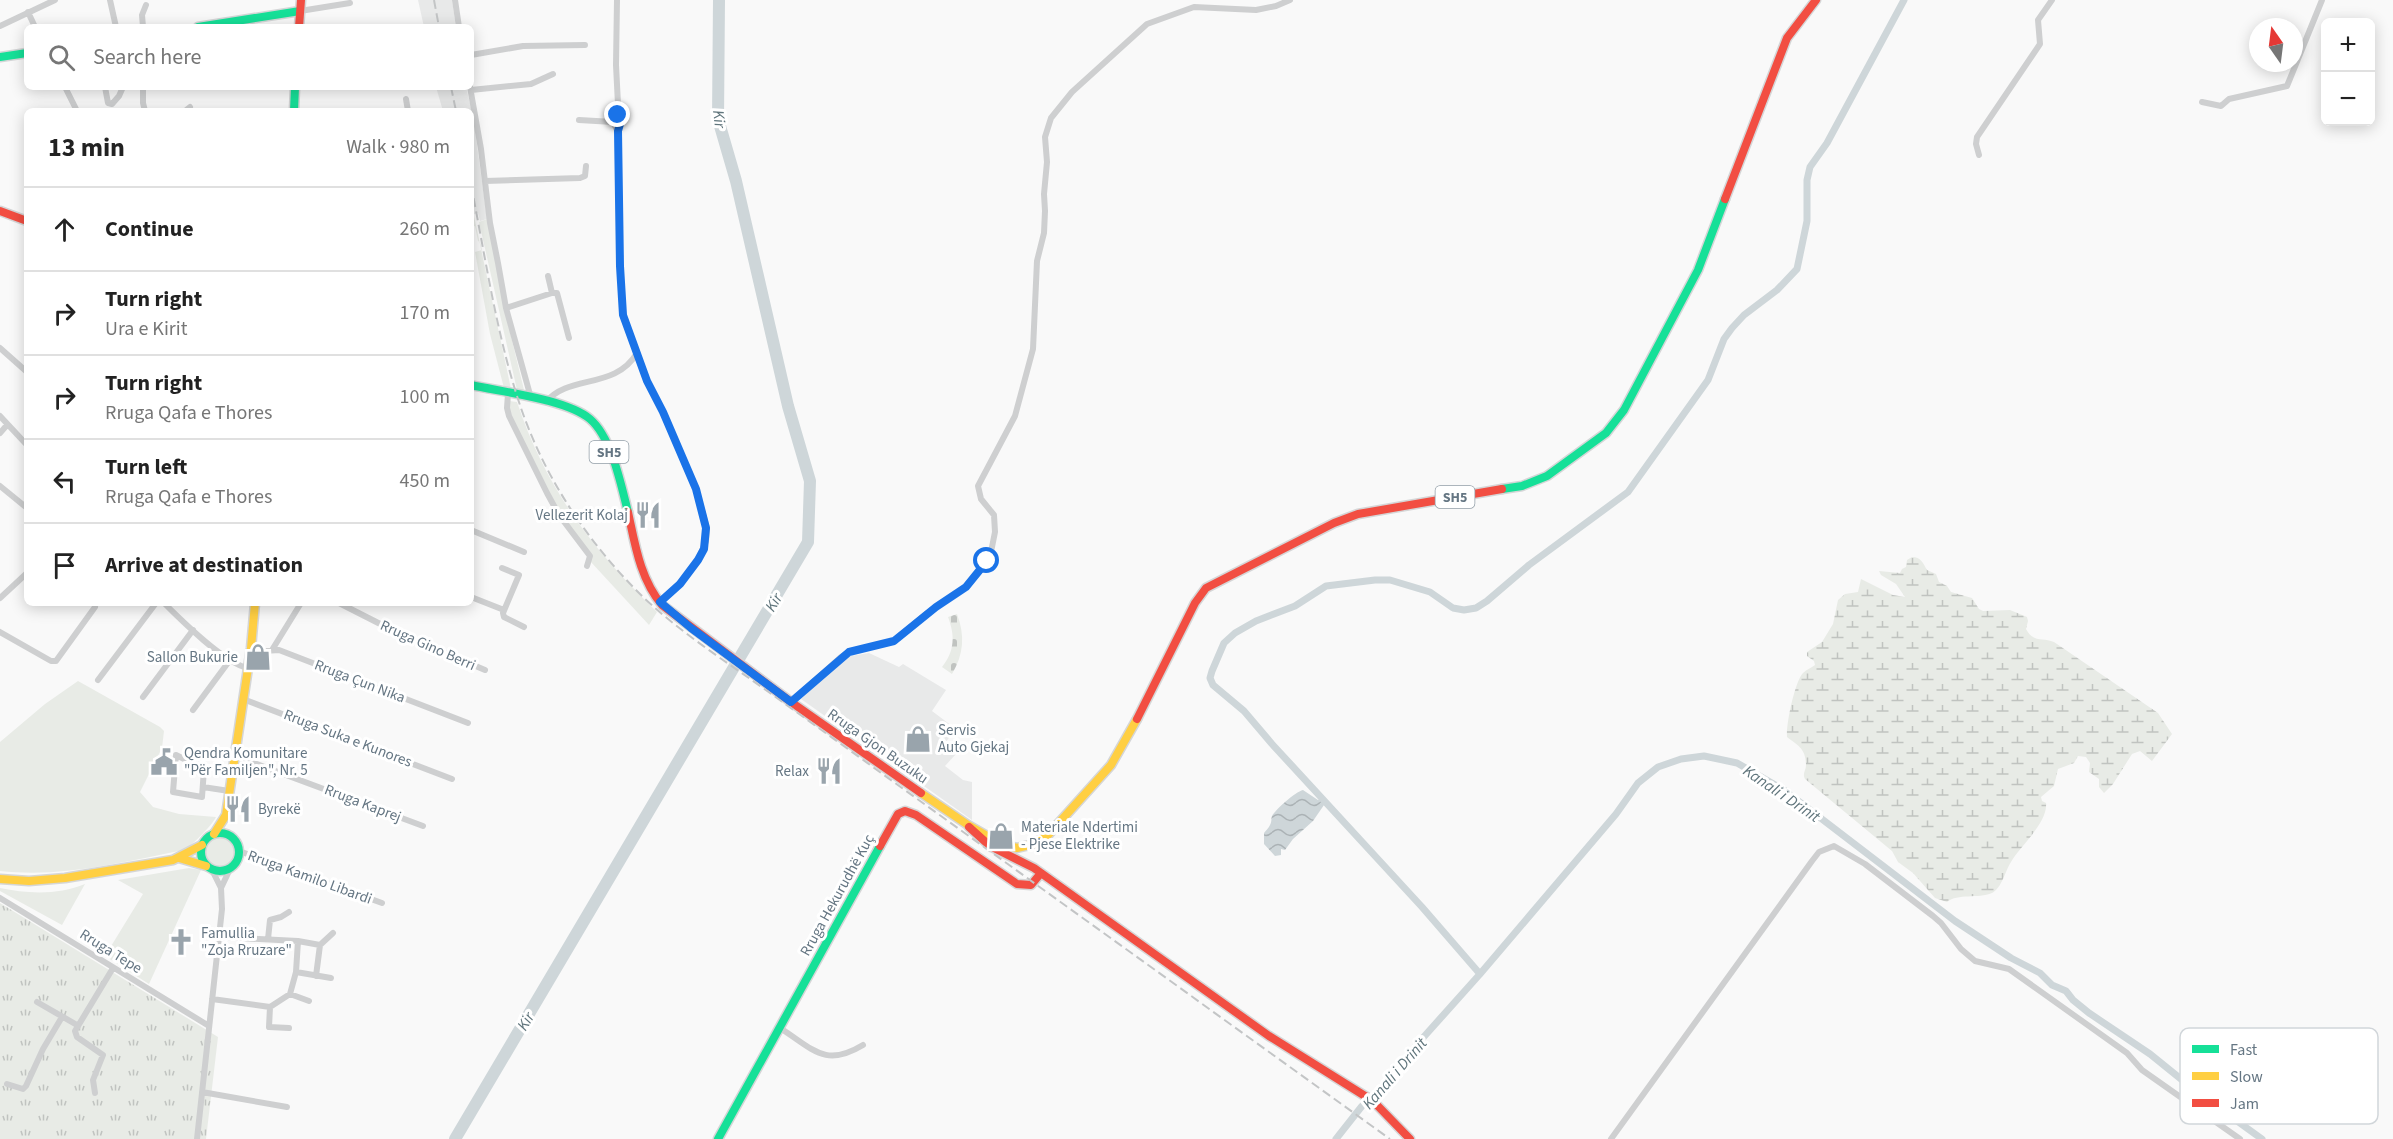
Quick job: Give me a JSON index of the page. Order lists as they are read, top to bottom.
{
  "streets": {
    "main road": ["SH5", "Rruga Gjon Buzuku", "Rruga Hekurudhë Kuç"],
    "street": [
      "Rruga Gino Berri",
      "Rruga Çun Nika",
      "Rruga Suka e Kunores",
      "Rruga Kaprej",
      "Rruga Kamilo Libardi",
      "Rruga Tepe"
    ]
  },
  "crossings": [
    ["SH5", "Rruga Gjon Buzuku"]
  ],
  "water": ["Kir", "Kanali i Drinit"],
  "places": {
    "restaurant": ["Vellezerit Kolaj", "Relax", "Byrekë"],
    "shop": ["Sallon Bukurie", "Servis Auto Gjekaj", "Materiale Ndertimi - Pjese Elektrike"],
    "public building": ["Qendra Komunitare \"Për Familjen\", Nr. 5"],
    "church": ["Famullia \"Zoja Rruzare\""]
  },
  "legend": ["Fast", "Slow", "Jam"],
  "north": "top",
  "page": {
    "map_buttons": ["+", "−"],
    "search": "Search here",
    "heading": ["13 min", "Walk · 980 m"],
    "list": [
      ["Continue", "260 m"],
      ["Turn right", "Ura e Kirit", "170 m"],
      ["Turn right", "Rruga Qafa e Thores", "100 m"],
      ["Turn left", "Rruga Qafa e Thores", "450 m"],
      "Arrive at destination"
    ]
  }
}
